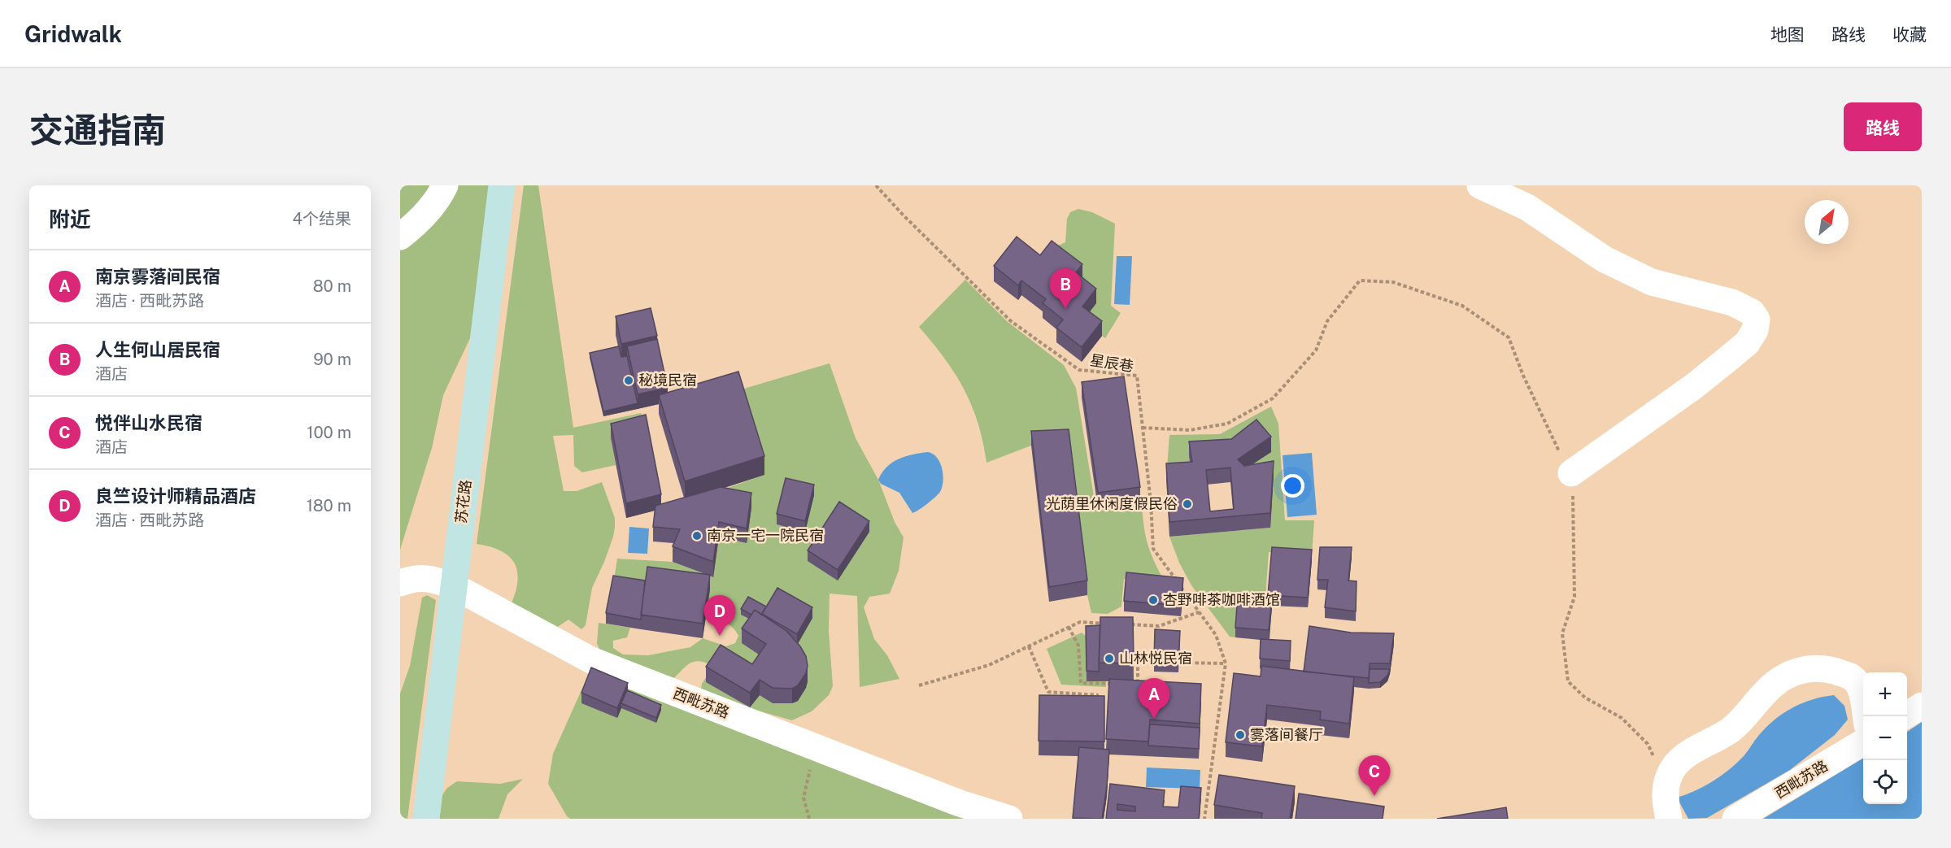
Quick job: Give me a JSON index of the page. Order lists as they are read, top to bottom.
{
  "streets": {
    "main road": ["苏花路"],
    "street": ["西毗苏路"],
    "path": ["星辰巷"]
  },
  "crossings": [
    ["苏花路", "西毗苏路"]
  ],
  "places": [
    "秘境民宿",
    "光荫里休闲度假民俗",
    "南京一宅一院民宿",
    "杏野啡茶咖啡酒馆",
    "山林悦民宿",
    "雾落间餐厅"
  ],
  "north": "top right",
  "page": {
    "header": "Gridwalk",
    "nav": ["地图", "路线", "收藏"],
    "title": "交通指南",
    "buttons": "路线",
    "heading": ["附近", "4个结果"],
    "list": [
      {
        "mark": "A",
        "name": "南京雾落间民宿",
        "note": "酒店 · 西毗苏路",
        "value": "80 m"
      },
      {
        "mark": "B",
        "name": "人生何山居民宿",
        "note": "酒店",
        "value": "90 m"
      },
      {
        "mark": "C",
        "name": "悦伴山水民宿",
        "note": "酒店",
        "value": "100 m"
      },
      {
        "mark": "D",
        "name": "良竺设计师精品酒店",
        "note": "酒店 · 西毗苏路",
        "value": "180 m"
      }
    ],
    "pins": [
      "B",
      "D",
      "A",
      "C"
    ],
    "map_buttons": ["+", "−"]
  }
}
